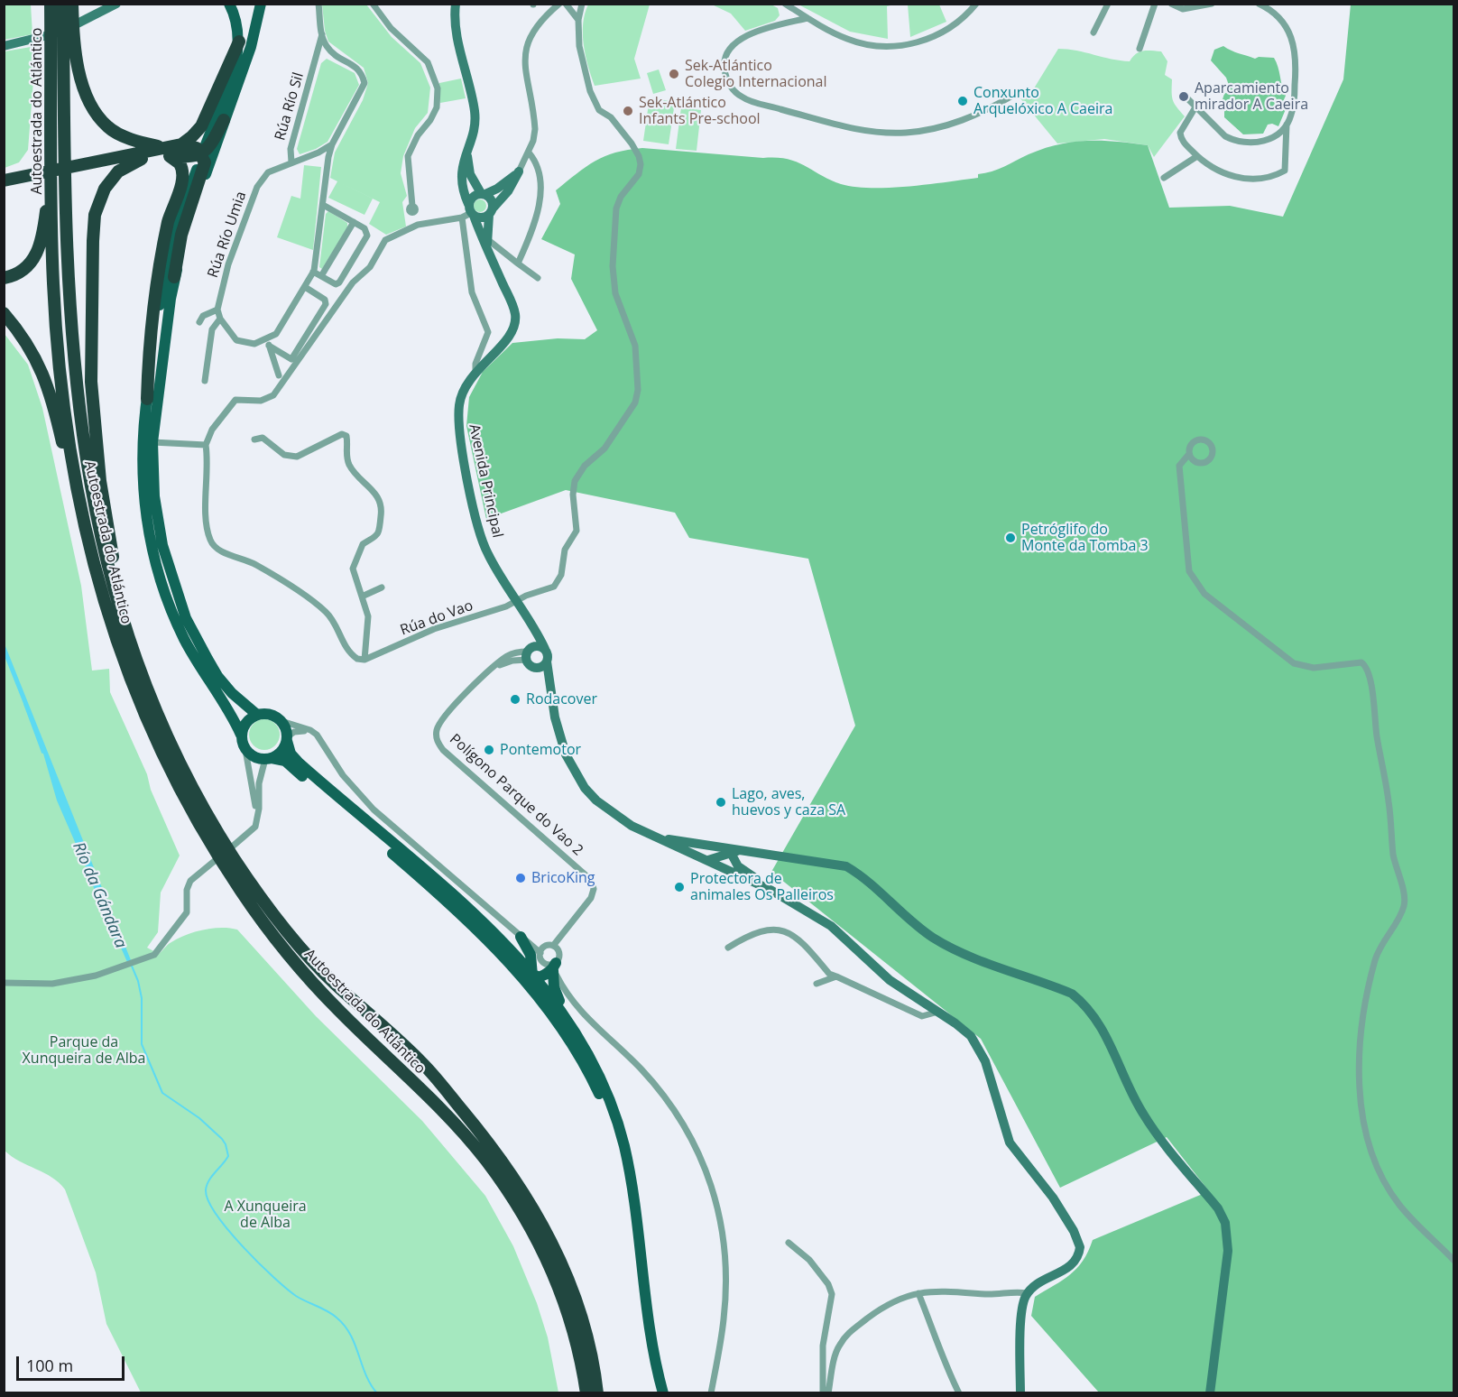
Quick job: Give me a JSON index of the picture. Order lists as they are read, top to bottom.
{
  "streets": {
    "highway": ["Autoestrada do Atlántico"],
    "street": [
      "Rúa Río Sil",
      "Rúa Río Umia",
      "Avenida Principal",
      "Rúa do Vao",
      "Polígono Parque do Vao 2"
    ]
  },
  "crossings": [
    ["Rúa Río Sil", "Rúa Río Umia"],
    ["Avenida Principal", "Rúa do Vao"],
    ["Avenida Principal", "Polígono Parque do Vao 2"]
  ],
  "water": ["Río da Gándara"],
  "parks": ["Parque da Xunqueira de Alba", "A Xunqueira de Alba"],
  "places": [
    "Sek-Atlántico Colegio Internacional",
    "Aparcamiento mirador A Caeira",
    "Conxunto Arquelóxico A Caeira",
    "Sek-Atlántico Infants Pre-school",
    "Petróglifo do Monte da Tomba 3",
    "Rodacover",
    "Pontemotor",
    "Lago, aves, huevos y caza SA",
    "BricoKing",
    "Protectora de animales Os Palleiros"
  ],
  "scale_bar": "100 m"
}
